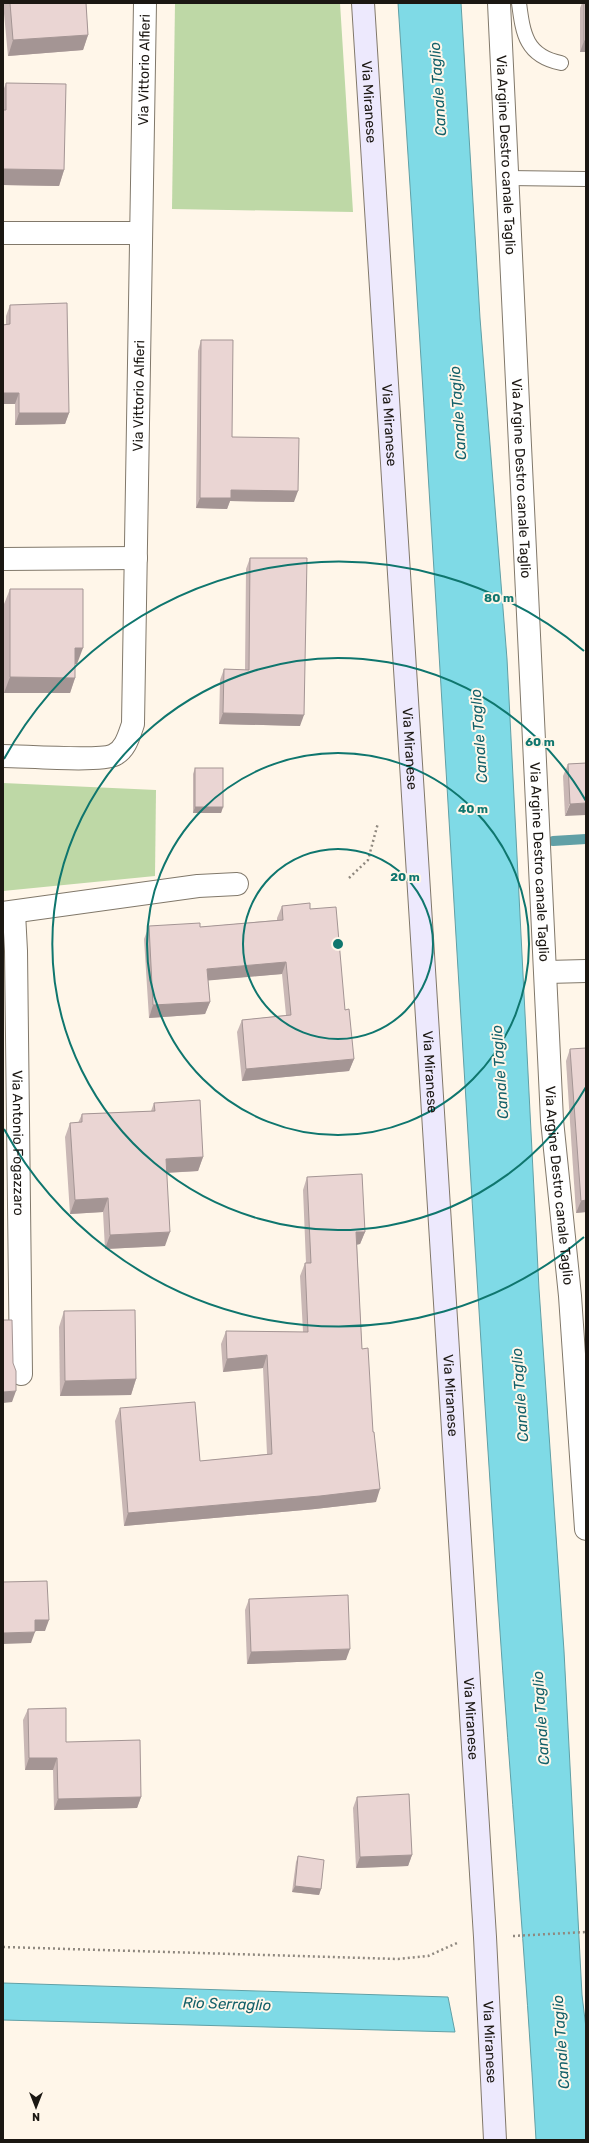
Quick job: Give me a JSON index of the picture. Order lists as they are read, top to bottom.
{
  "streets": {
    "main road": ["Via Miranese"],
    "street": ["Via Vittorio Alfieri", "Via Argine Destro canale Taglio", "Via Antonio Fogazzaro"]
  },
  "water": ["Canale Taglio", "Rio Serraglio"],
  "north": "bottom",
  "rings": [
    "80 m",
    "60 m",
    "40 m",
    "20 m"
  ]
}
